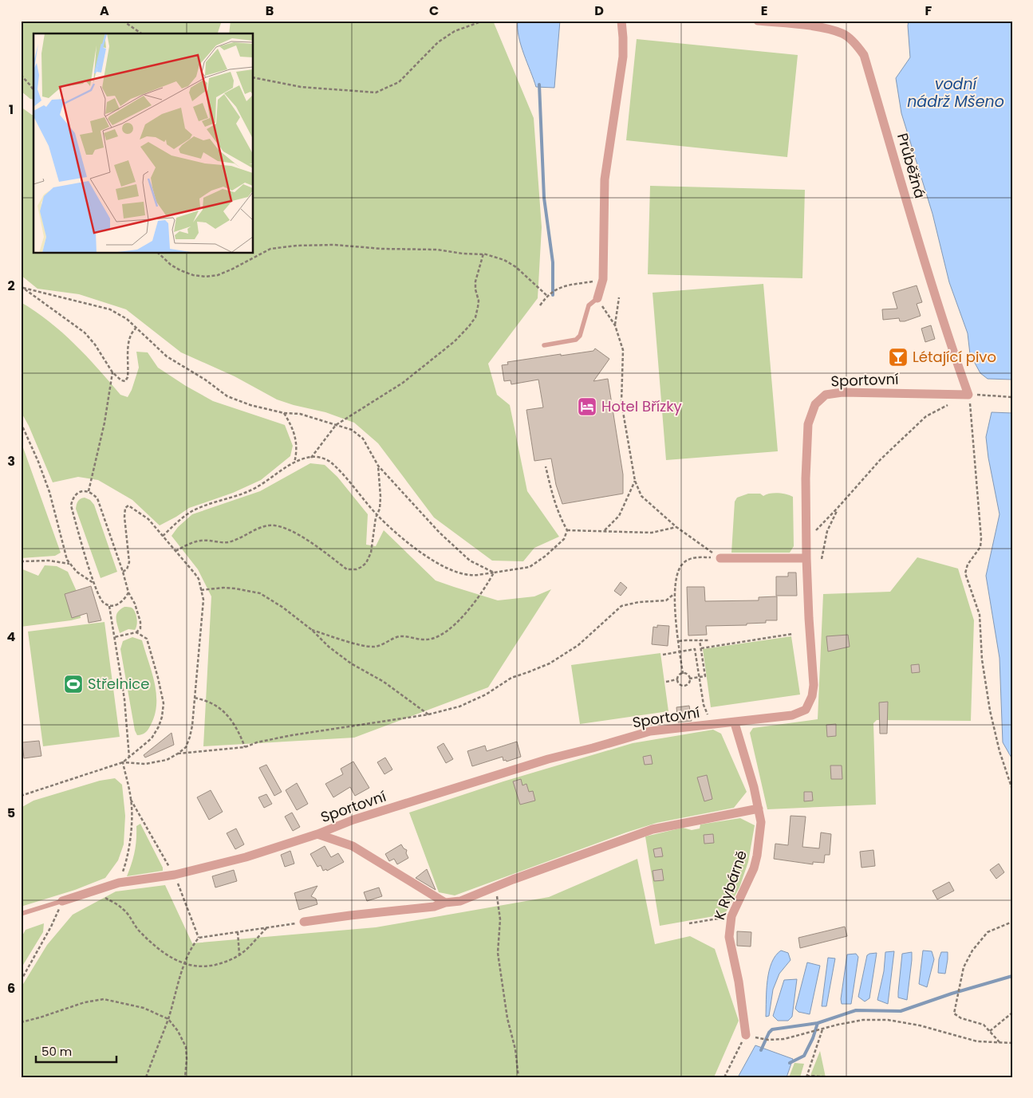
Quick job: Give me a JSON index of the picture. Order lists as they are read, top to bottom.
{
  "streets": {
    "street": ["Průběžná", "Sportovní", "K Rybárně"]
  },
  "crossings": [
    ["Průběžná", "Sportovní"],
    ["Sportovní", "K Rybárně"]
  ],
  "water": ["vodní nádrž Mšeno"],
  "places": {
    "bar": ["Létající pivo"],
    "hotel": ["Hotel Břízky"],
    "sports": ["Střelnice"]
  },
  "scale_bar": "50 m",
  "grid": {
    "columns": [
      "A",
      "B",
      "C",
      "D",
      "E",
      "F"
    ],
    "rows": [
      "1",
      "2",
      "3",
      "4",
      "5",
      "6"
    ]
  }
}
